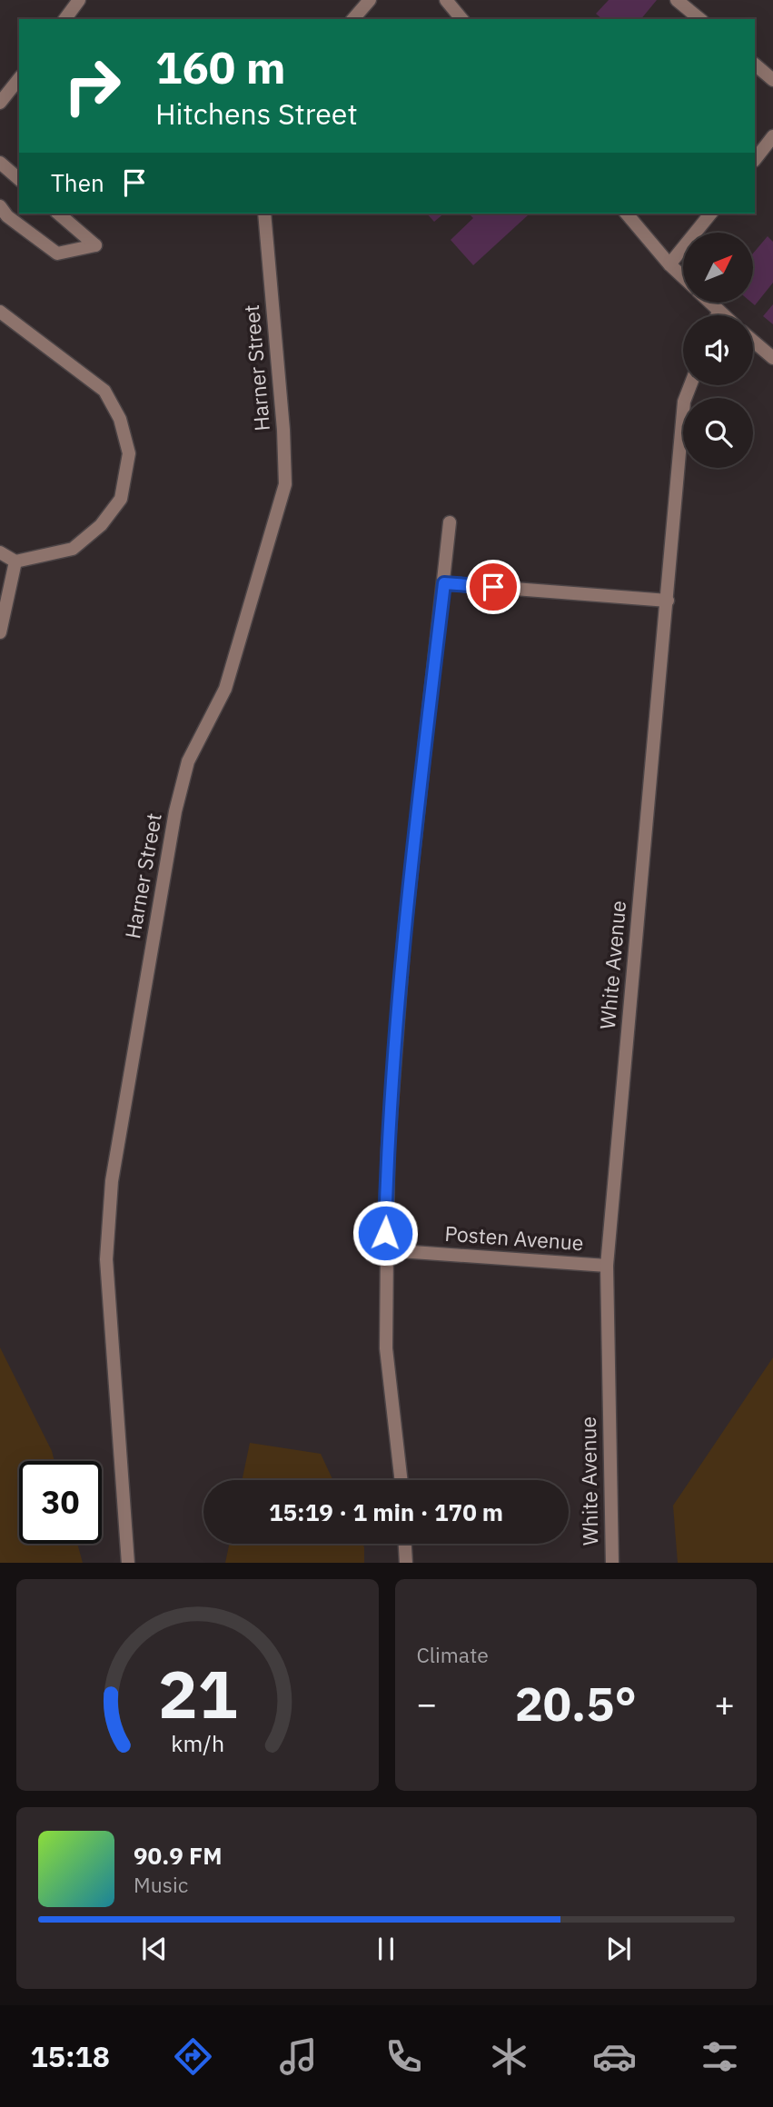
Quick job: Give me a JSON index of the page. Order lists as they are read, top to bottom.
{
  "streets": {
    "street": ["Harner Street", "White Avenue", "Posten Avenue"]
  },
  "crossings": [
    ["White Avenue", "Posten Avenue"]
  ],
  "north": "top right",
  "page": {
    "turn": ["160 m", "Hitchens Street"],
    "then": "Then",
    "limit": "30",
    "trip": "15:19 · 1 min · 170 m",
    "tile": "Climate",
    "heat": ["−", "20.5°", "+"],
    "song": ["90.9 FM", "Music"],
    "tabs": "15:18",
    "gauge": ["21", "km/h"]
  }
}
